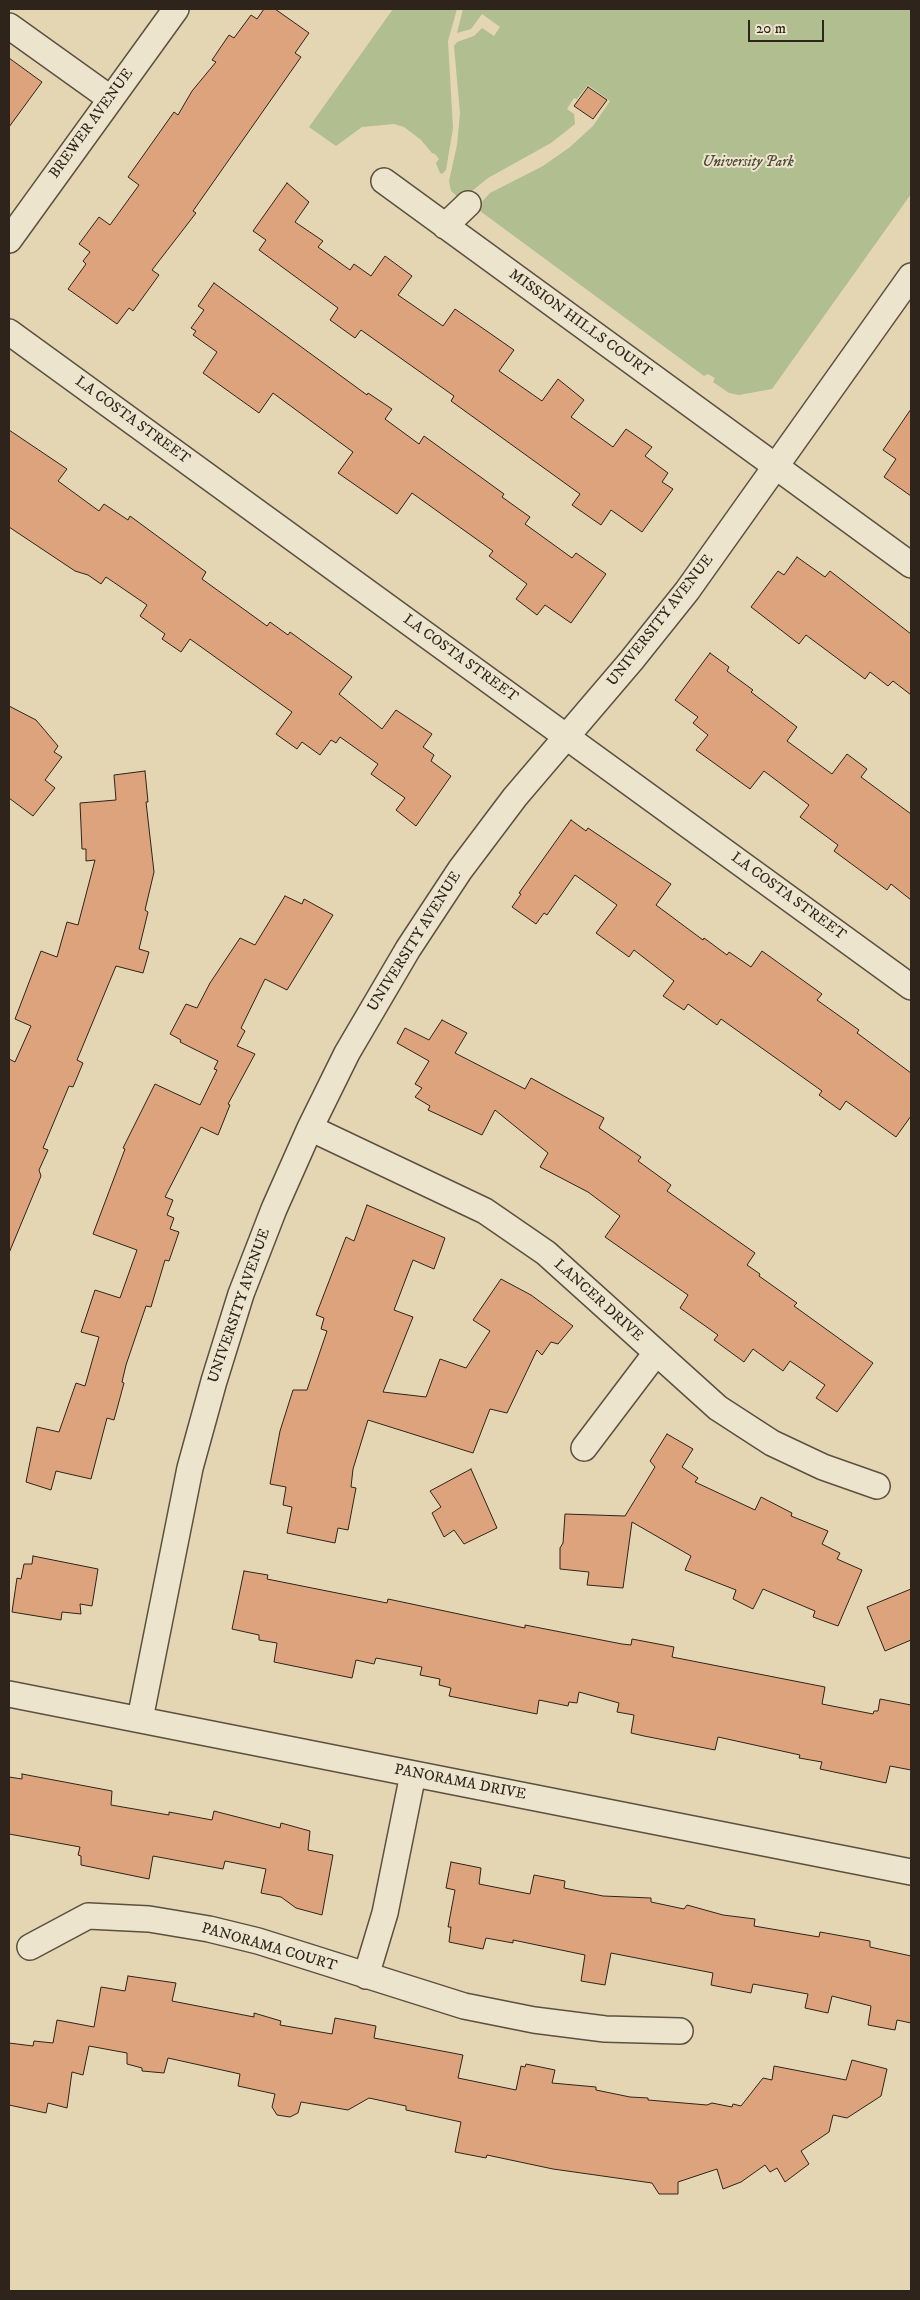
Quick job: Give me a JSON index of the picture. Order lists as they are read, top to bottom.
{
  "streets": {
    "street": [
      "BREWER AVENUE",
      "MISSION HILLS COURT",
      "LA COSTA STREET",
      "UNIVERSITY AVENUE",
      "LANCER DRIVE",
      "PANORAMA DRIVE",
      "PANORAMA COURT"
    ]
  },
  "crossings": [
    ["MISSION HILLS COURT", "UNIVERSITY AVENUE"],
    ["LA COSTA STREET", "UNIVERSITY AVENUE"],
    ["UNIVERSITY AVENUE", "LANCER DRIVE"],
    ["UNIVERSITY AVENUE", "PANORAMA DRIVE"]
  ],
  "parks": ["University Park"],
  "scale_bar": "20 m"
}
